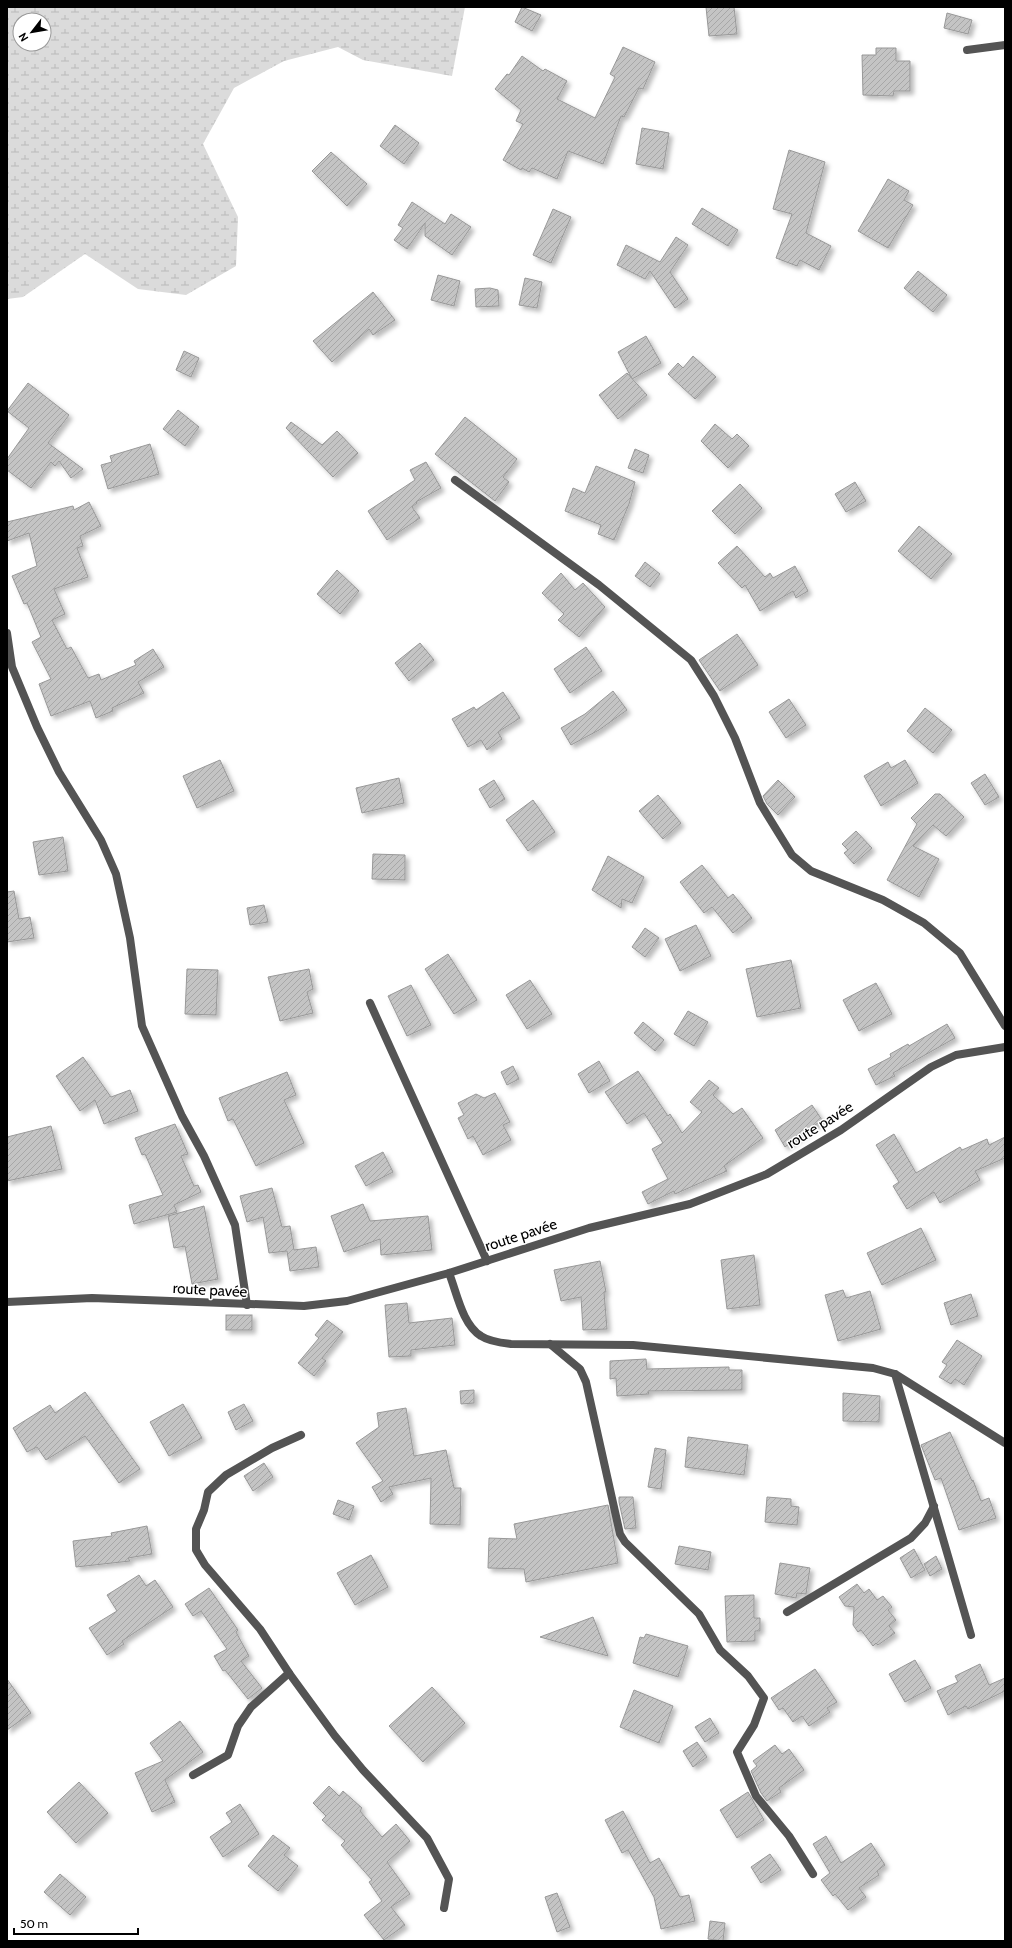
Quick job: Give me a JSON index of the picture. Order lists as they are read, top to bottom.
{
  "streets": {
    "street": ["route pavée"]
  },
  "scale_bar": "50 m",
  "north": "bottom left"
}
